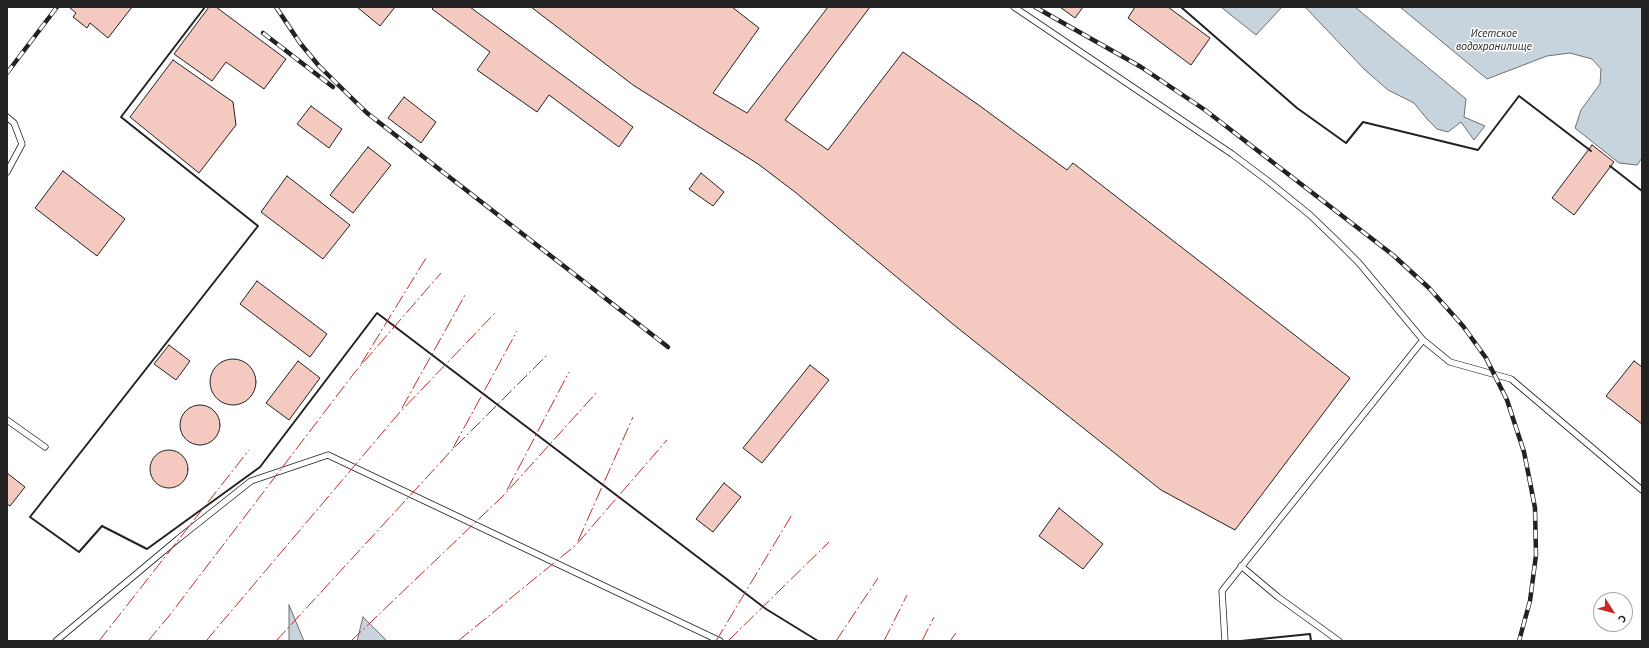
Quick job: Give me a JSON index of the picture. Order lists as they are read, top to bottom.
{
  "water": ["Исетское водохранилище"],
  "north": "bottom right"
}
